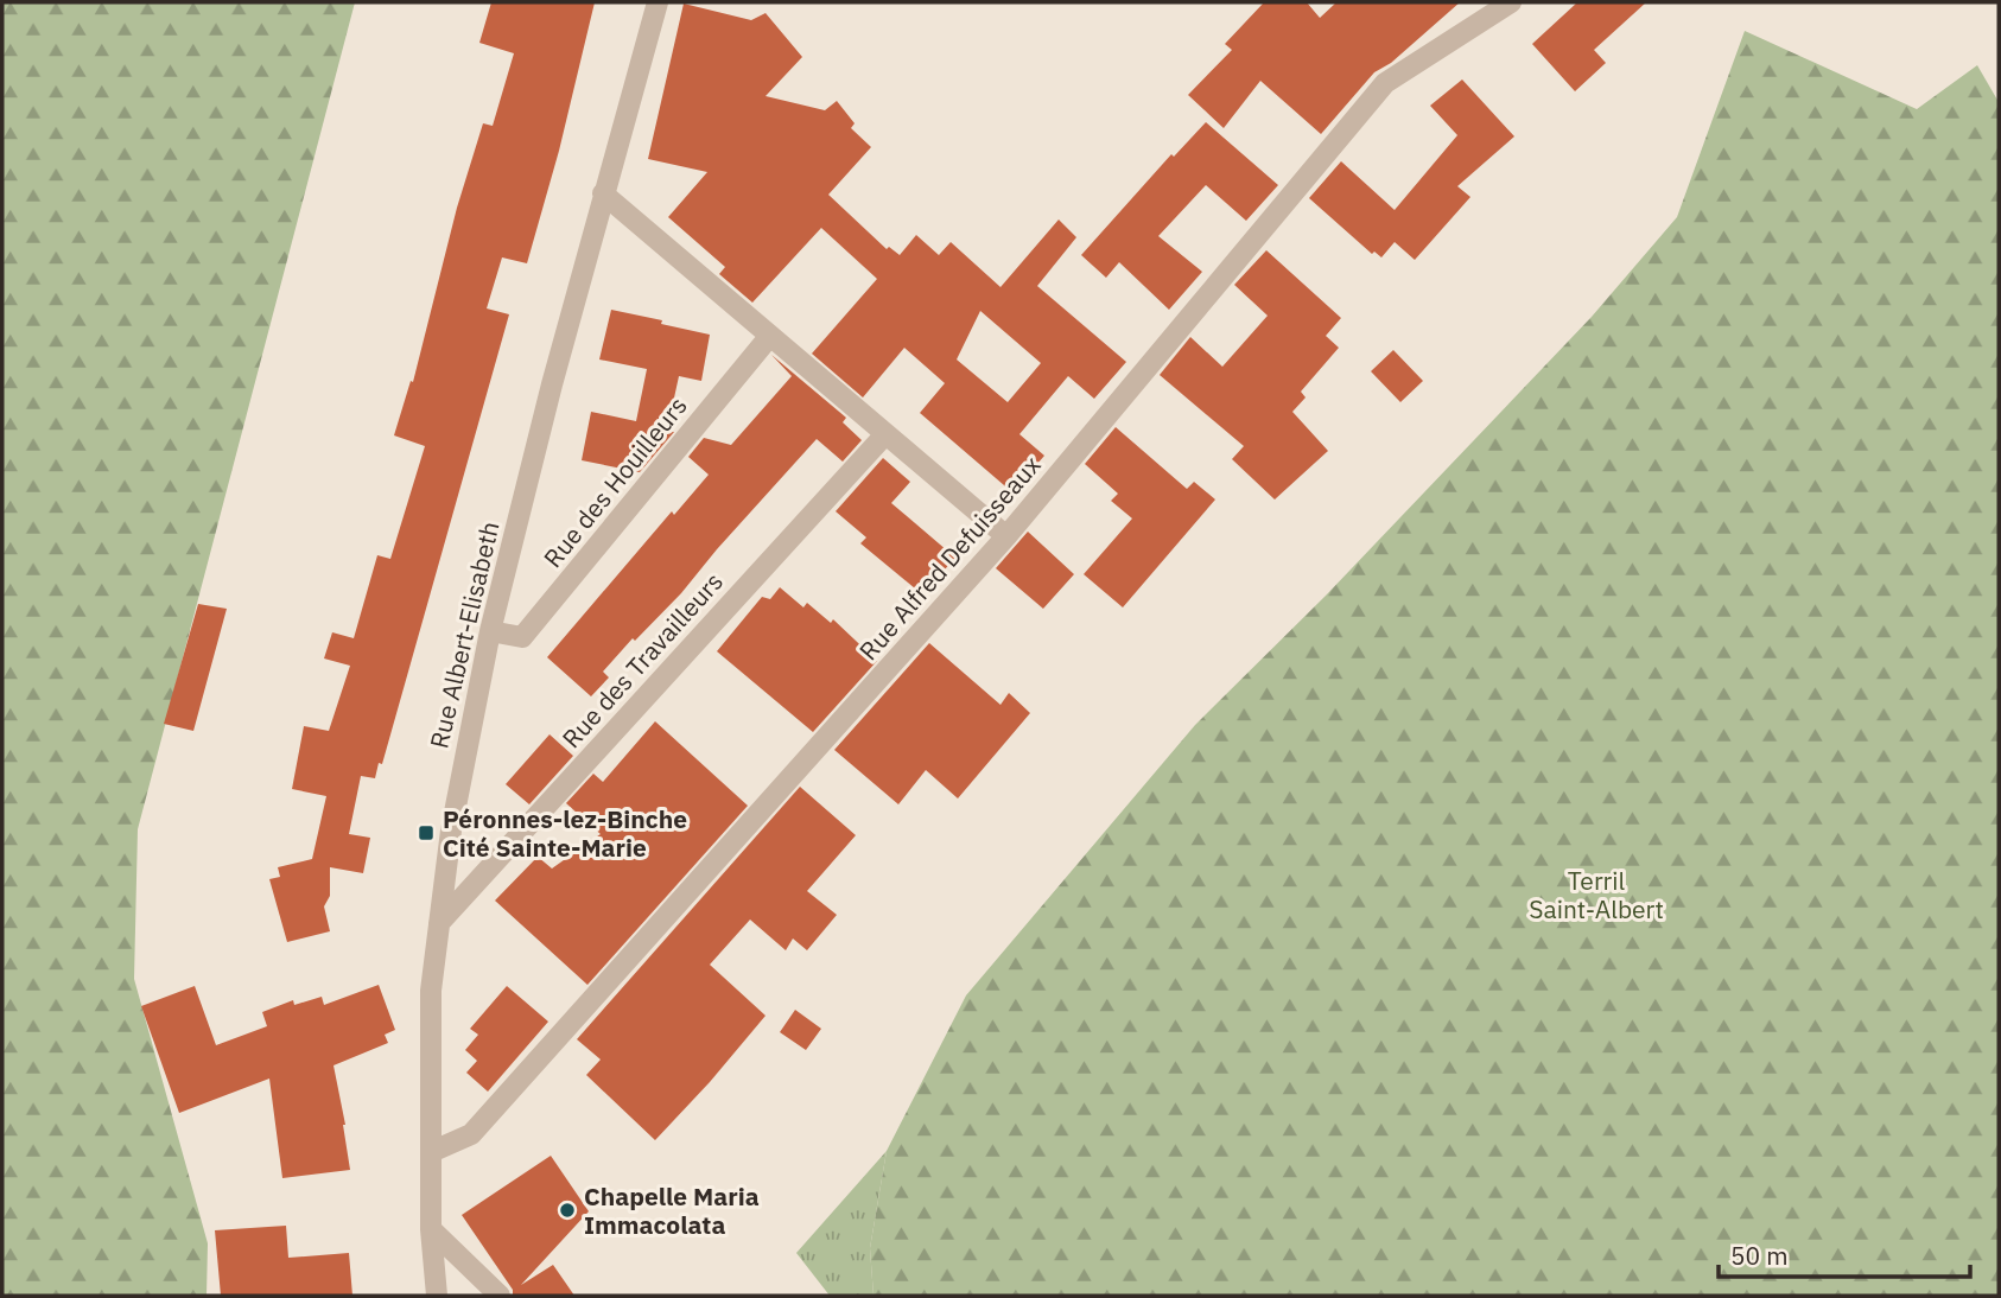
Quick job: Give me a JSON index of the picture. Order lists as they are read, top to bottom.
{
  "streets": {
    "street": [
      "Rue des Houilleurs",
      "Rue Alfred Defuisseaux",
      "Rue Albert-Elisabeth",
      "Rue des Travailleurs"
    ]
  },
  "crossings": [
    ["Rue des Houilleurs", "Rue Albert-Elisabeth"],
    ["Rue Alfred Defuisseaux", "Rue Albert-Elisabeth"],
    ["Rue Albert-Elisabeth", "Rue des Travailleurs"]
  ],
  "parks": ["Terril Saint-Albert"],
  "places": {
    "transit": ["Péronnes-lez-Binche Cité Sainte-Marie"],
    "other": ["Chapelle Maria Immacolata"]
  },
  "scale_bar": "50 m"
}
